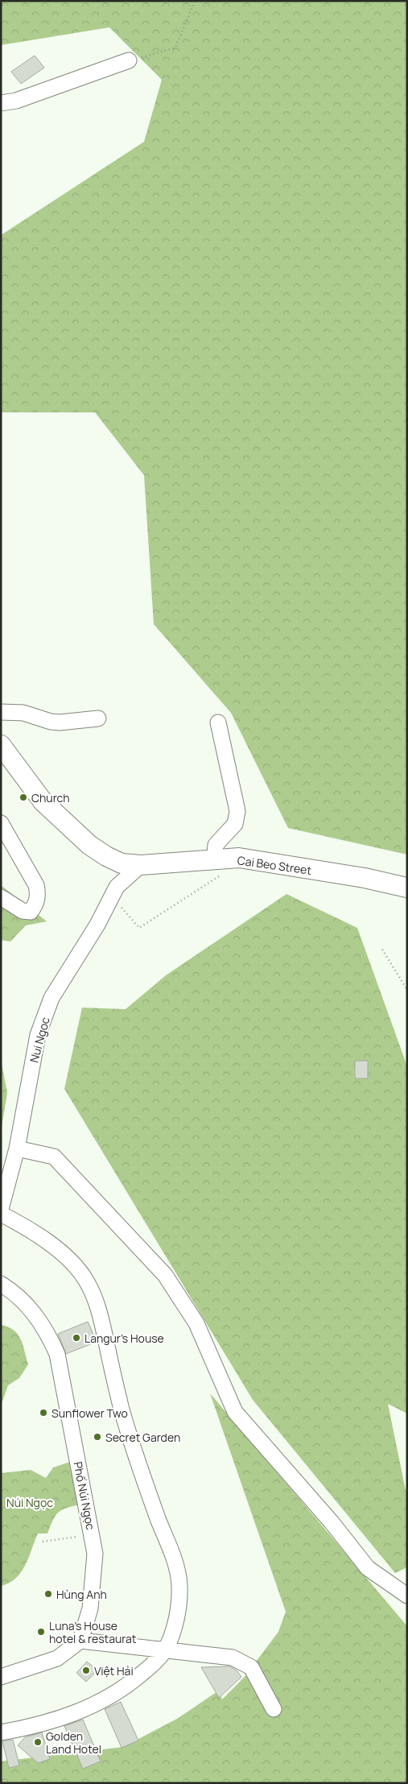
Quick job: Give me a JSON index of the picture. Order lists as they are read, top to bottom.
{
  "streets": {
    "main road": ["Cai Beo Street"],
    "street": ["Nui Ngoc", "Phố Núi Ngọc"]
  },
  "parks": ["Núi Ngọc"],
  "places": [
    "Church",
    "Langur's House",
    "Sunflower Two",
    "Secret Garden",
    "Hùng Anh",
    "Luna's House hotel & restaurat",
    "Việt Hải",
    "Golden Land Hotel"
  ]
}
